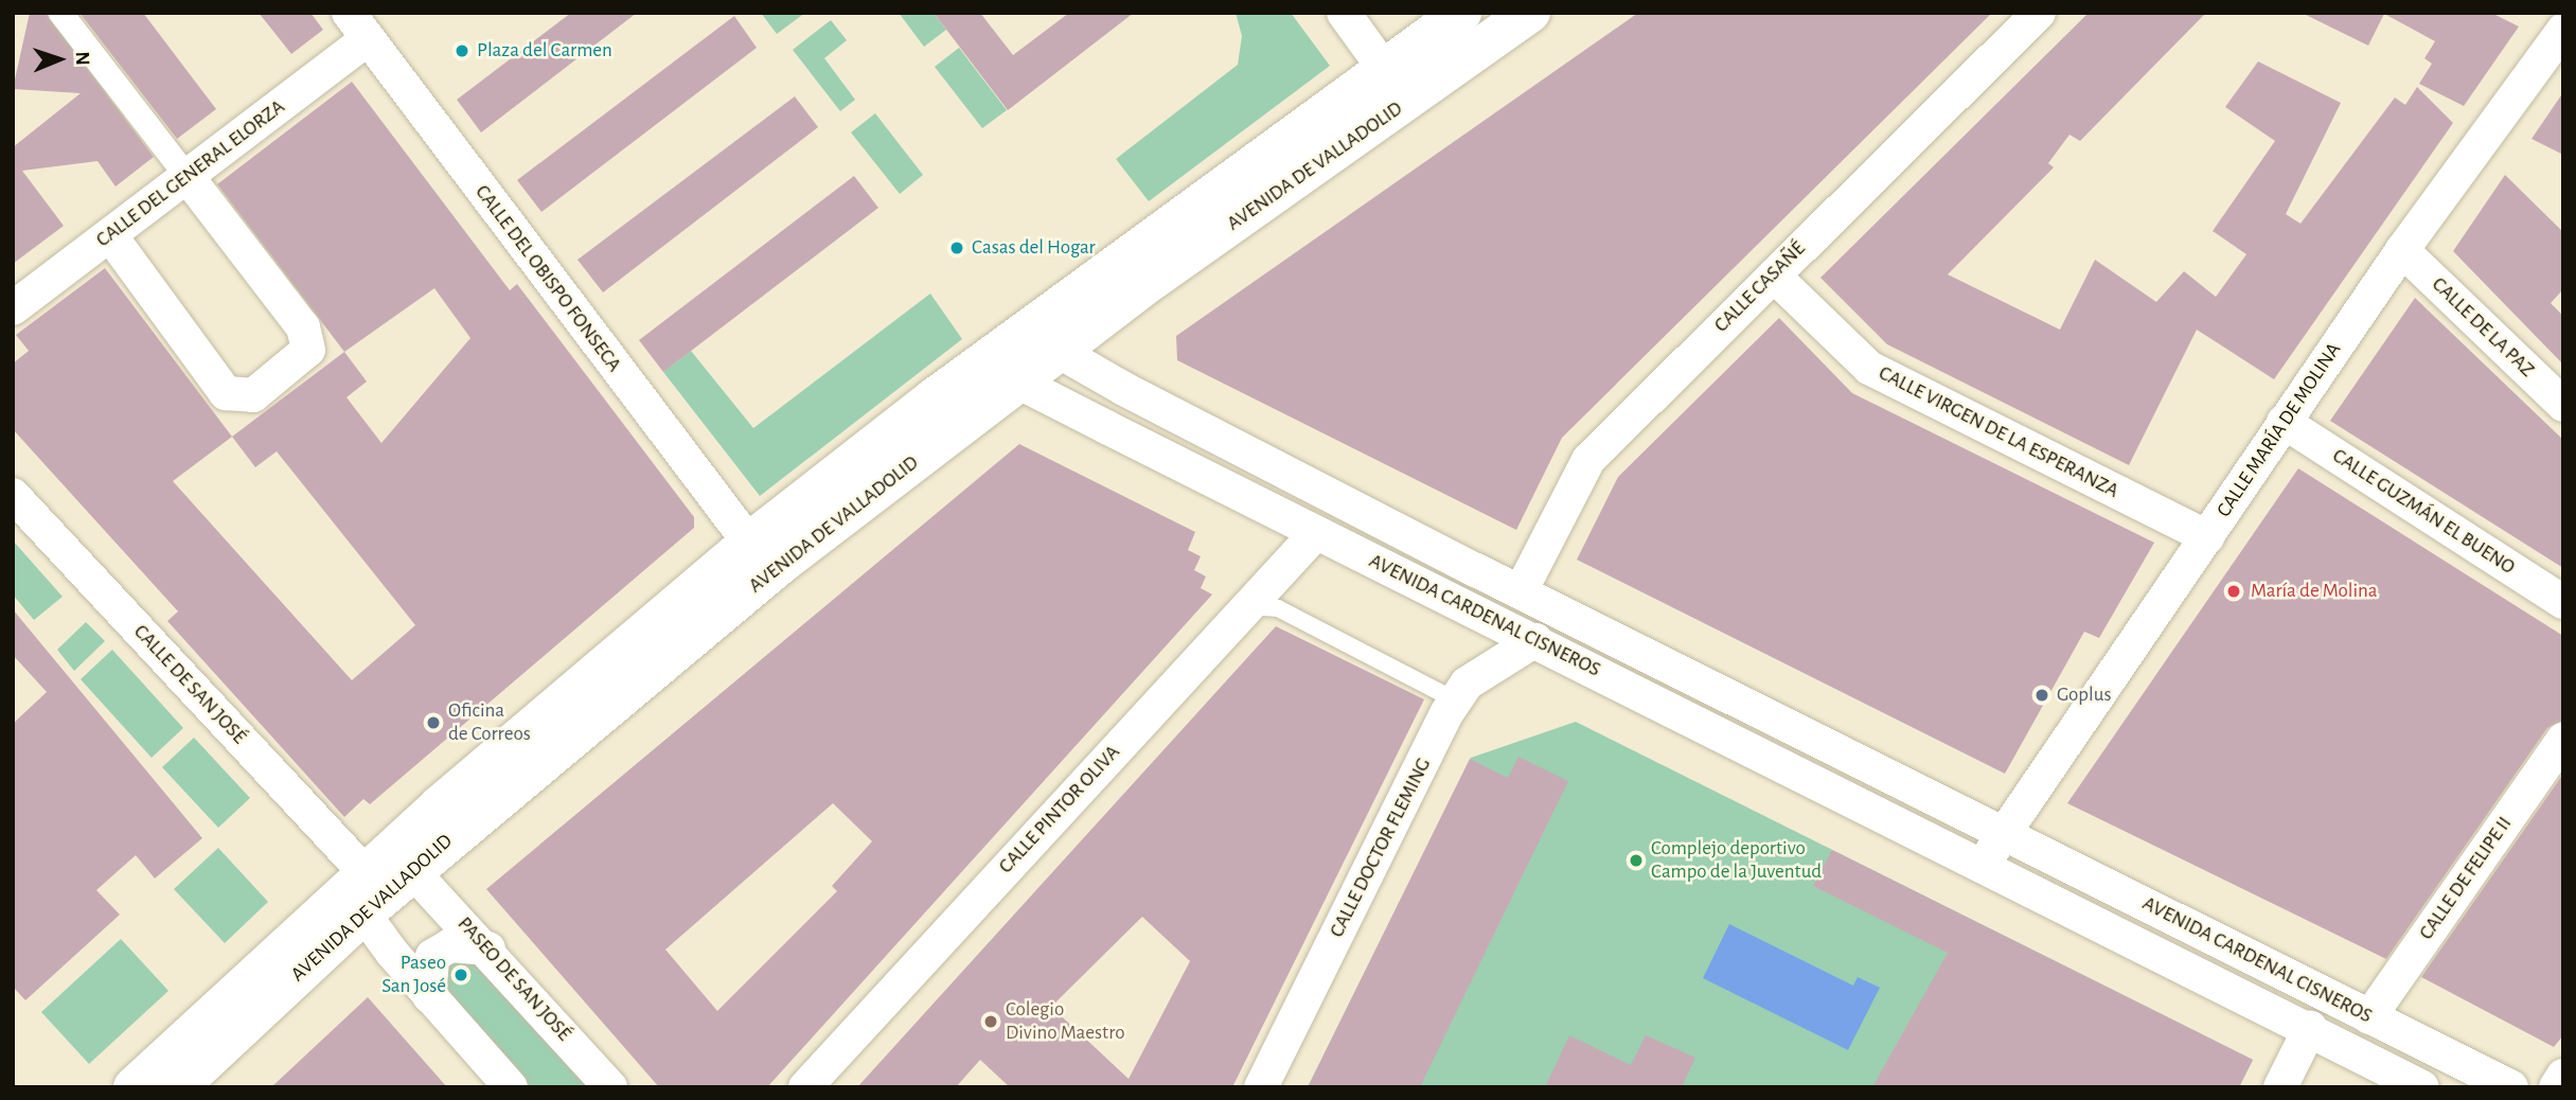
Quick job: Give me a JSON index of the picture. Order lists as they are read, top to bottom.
{
  "streets": {
    "main road": ["AVENIDA DE VALLADOLID"],
    "street": [
      "CALLE DEL GENERAL ELORZA",
      "CALLE DEL OBISPO FONSECA",
      "CALLE CASAÑÉ",
      "CALLE DE LA PAZ",
      "CALLE MARÍA DE MOLINA",
      "CALLE VIRGEN DE LA ESPERANZA",
      "CALLE GUZMÁN EL BUENO",
      "AVENIDA CARDENAL CISNEROS",
      "CALLE DE SAN JOSÉ",
      "CALLE PINTOR OLIVA",
      "CALLE DOCTOR FLEMING",
      "CALLE DE FELIPE II",
      "PASEO DE SAN JOSÉ"
    ]
  },
  "crossings": [
    ["AVENIDA DE VALLADOLID", "CALLE DEL OBISPO FONSECA"],
    ["AVENIDA DE VALLADOLID", "AVENIDA CARDENAL CISNEROS"],
    ["AVENIDA DE VALLADOLID", "CALLE DE SAN JOSÉ"],
    ["AVENIDA DE VALLADOLID", "PASEO DE SAN JOSÉ"],
    ["CALLE DEL GENERAL ELORZA", "CALLE DEL OBISPO FONSECA"],
    ["CALLE CASAÑÉ", "CALLE VIRGEN DE LA ESPERANZA"],
    ["CALLE CASAÑÉ", "AVENIDA CARDENAL CISNEROS"],
    ["CALLE DE LA PAZ", "CALLE MARÍA DE MOLINA"],
    ["CALLE MARÍA DE MOLINA", "CALLE VIRGEN DE LA ESPERANZA"],
    ["CALLE MARÍA DE MOLINA", "CALLE GUZMÁN EL BUENO"],
    ["CALLE MARÍA DE MOLINA", "AVENIDA CARDENAL CISNEROS"],
    ["AVENIDA CARDENAL CISNEROS", "CALLE PINTOR OLIVA"],
    ["AVENIDA CARDENAL CISNEROS", "CALLE DOCTOR FLEMING"],
    ["AVENIDA CARDENAL CISNEROS", "CALLE DE FELIPE II"]
  ],
  "places": [
    "Plaza del Carmen",
    "Casas del Hogar",
    "María de Molina",
    "Goplus",
    "Oficina de Correos",
    "Complejo deportivo Campo de la Juventud",
    "Paseo San José",
    "Colegio Divino Maestro"
  ],
  "north": "right"
}
